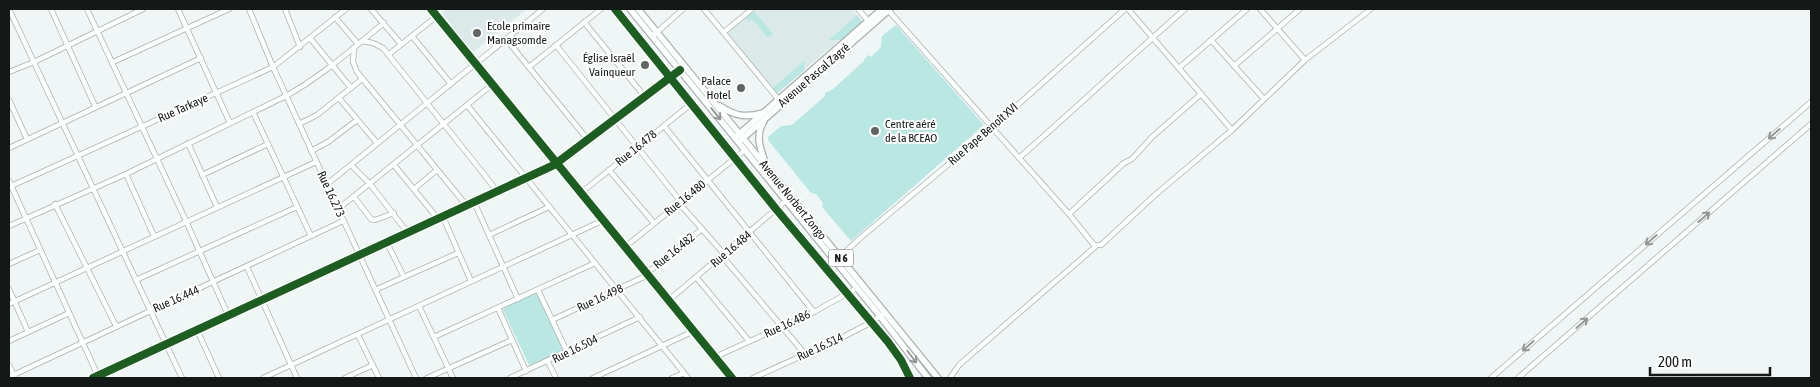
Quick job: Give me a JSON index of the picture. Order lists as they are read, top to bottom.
{
  "streets": {
    "main road": ["Avenue Pascal Zagré", "Avenue Norbert Zongo", "N 6"],
    "street": [
      "Rue Tarkaye",
      "Rue Pape Benoît XVI",
      "Rue 16.478",
      "Rue 16.273",
      "Rue 16.480",
      "Rue 16.484",
      "Rue 16.482",
      "Rue 16.498",
      "Rue 16.444",
      "Rue 16.486",
      "Rue 16.514",
      "Rue 16.504"
    ]
  },
  "crossings": [
    ["Avenue Pascal Zagré", "Avenue Norbert Zongo"],
    ["Avenue Pascal Zagré", "N 6"],
    ["Rue Tarkaye", "Rue 16.273"],
    ["Rue Pape Benoît XVI", "Avenue Norbert Zongo"],
    ["Rue 16.273", "Rue 16.444"],
    ["Rue 16.480", "Avenue Norbert Zongo"],
    ["Avenue Norbert Zongo", "Rue 16.484"],
    ["Avenue Norbert Zongo", "N 6"],
    ["Avenue Norbert Zongo", "Rue 16.486"],
    ["Avenue Norbert Zongo", "Rue 16.514"],
    ["Rue 16.482", "Rue 16.498"]
  ],
  "places": [
    "Ecole primaire Managsomde",
    "Église Israël Vainqueur",
    "Palace Hotel",
    "Centre aéré de la BCEAO"
  ],
  "scale_bar": "200 m"
}
